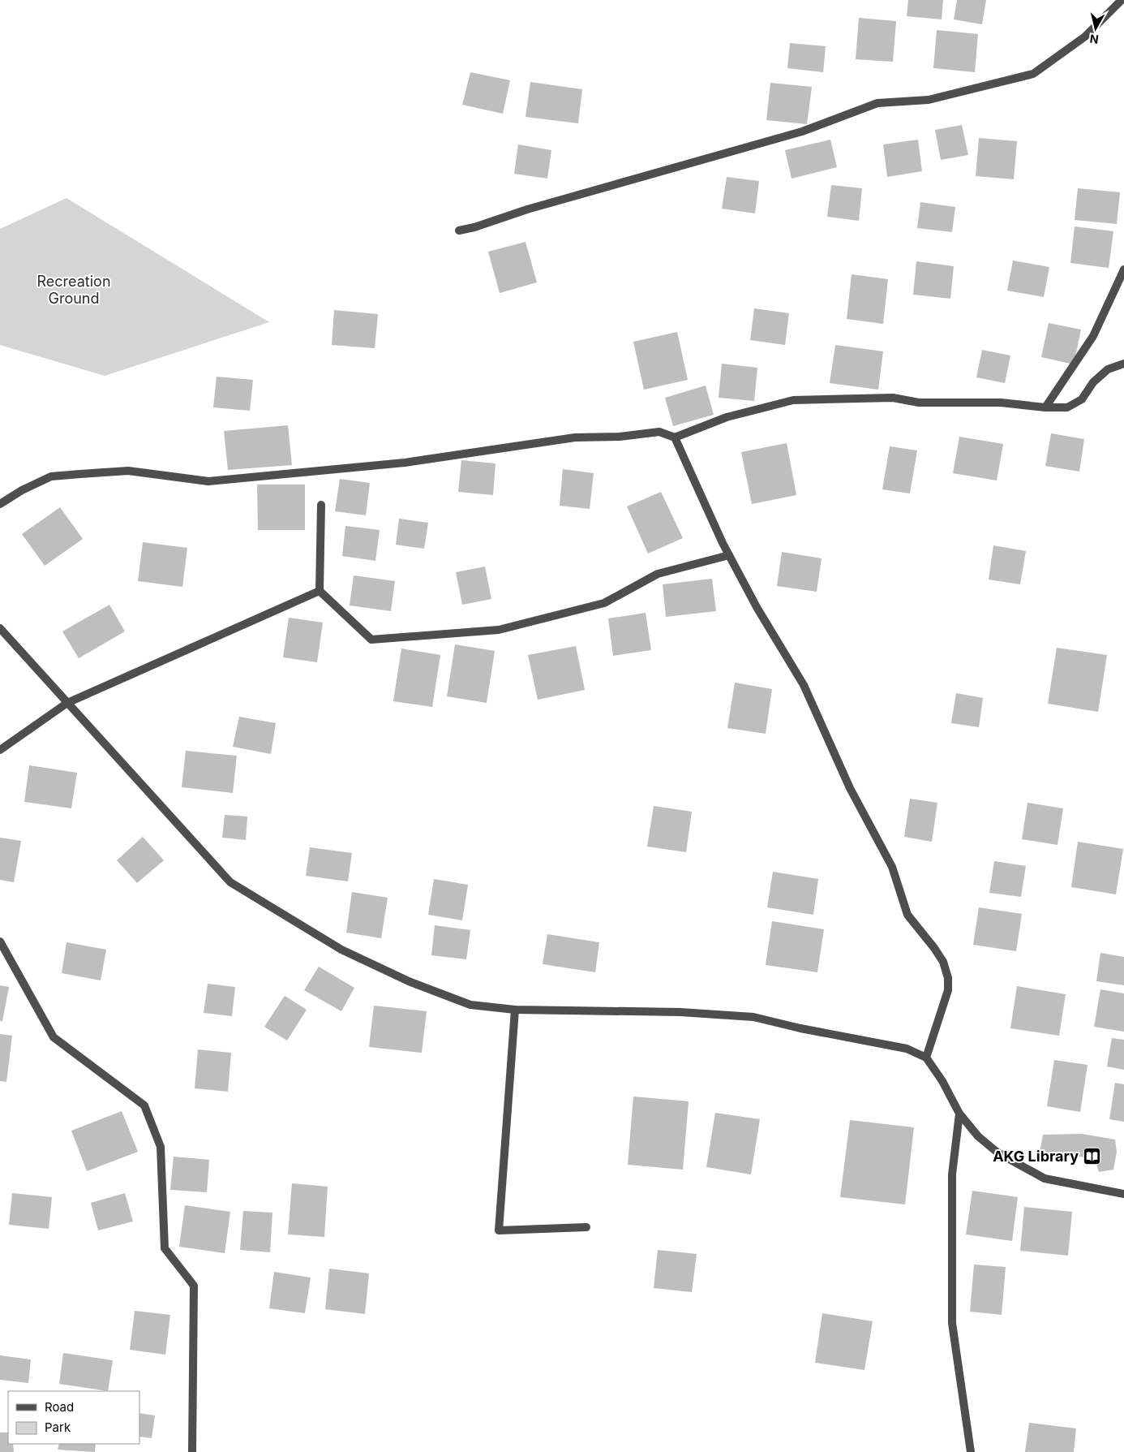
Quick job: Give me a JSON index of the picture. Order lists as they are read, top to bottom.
{
  "parks": ["Recreation Ground"],
  "places": {
    "library": ["AKG Library"]
  },
  "legend": ["Road", "Park"],
  "north": "bottom"
}
